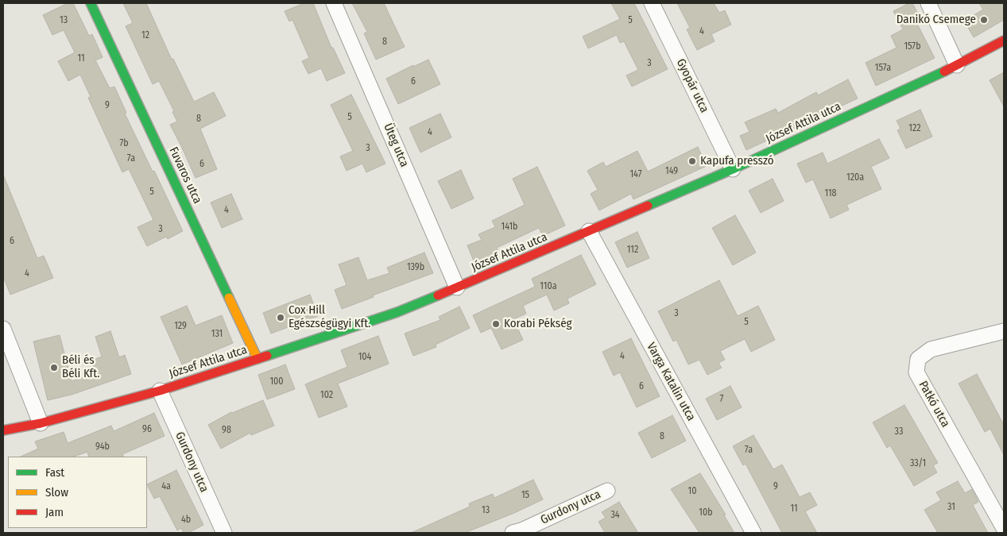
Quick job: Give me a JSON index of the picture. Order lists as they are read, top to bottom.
{
  "streets": {
    "street": [
      "Gyopár utca",
      "József Attila utca",
      "Üteg utca",
      "Fuvaros utca",
      "Varga Katalin utca",
      "Patkó utca",
      "Gurdony utca"
    ]
  },
  "crossings": [
    ["Gyopár utca", "József Attila utca"],
    ["József Attila utca", "Üteg utca"],
    ["József Attila utca", "Fuvaros utca"],
    ["József Attila utca", "Varga Katalin utca"],
    ["József Attila utca", "Gurdony utca"]
  ],
  "places": [
    "Danikó Csemege",
    "Kapufa presszó",
    "Cox Hill Egészségügyi Kft.",
    "Korabi Pékség",
    "Béli és Béli Kft."
  ],
  "house_numbers": [
    "13",
    "5",
    "4",
    "12",
    "8",
    "157b",
    "11",
    "3",
    "157a",
    "6",
    "9",
    "5",
    "8",
    "122",
    "4",
    "7b",
    "3",
    "7a",
    "6",
    "149",
    "147",
    "120a",
    "5",
    "118",
    "4",
    "141b",
    "3",
    "6",
    "112",
    "139b",
    "4",
    "110a",
    "3",
    "5",
    "129",
    "131",
    "4",
    "104",
    "100",
    "6",
    "102",
    "7",
    "96",
    "98",
    "33",
    "8",
    "94b",
    "7a",
    "33/1",
    "4a",
    "9",
    "10",
    "15",
    "31",
    "11",
    "13",
    "10b",
    "34",
    "4b"
  ],
  "legend": ["Fast", "Slow", "Jam"]
}
